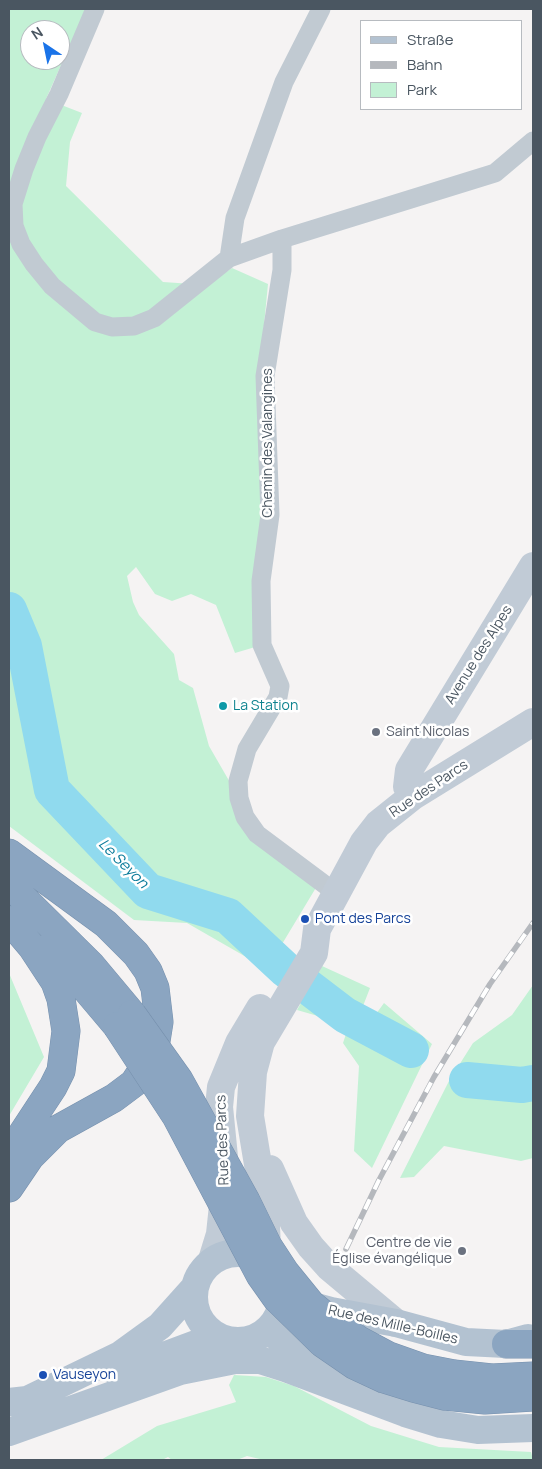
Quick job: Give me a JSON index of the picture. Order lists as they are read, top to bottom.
{
  "streets": {
    "main road": ["Avenue des Alpes", "Rue des Parcs", "Rue des Mille-Boilles"],
    "street": ["Chemin des Valangines"]
  },
  "crossings": [
    ["Chemin des Valangines", "Rue des Parcs"],
    ["Avenue des Alpes", "Rue des Parcs"],
    ["Rue des Parcs", "Rue des Mille-Boilles"]
  ],
  "water": ["Le Seyon"],
  "places": [
    "La Station",
    "Saint Nicolas",
    "Pont des Parcs",
    "Centre de vie Église évangélique",
    "Vauseyon"
  ],
  "legend": ["Straße", "Bahn", "Park"],
  "north": "top left"
}
